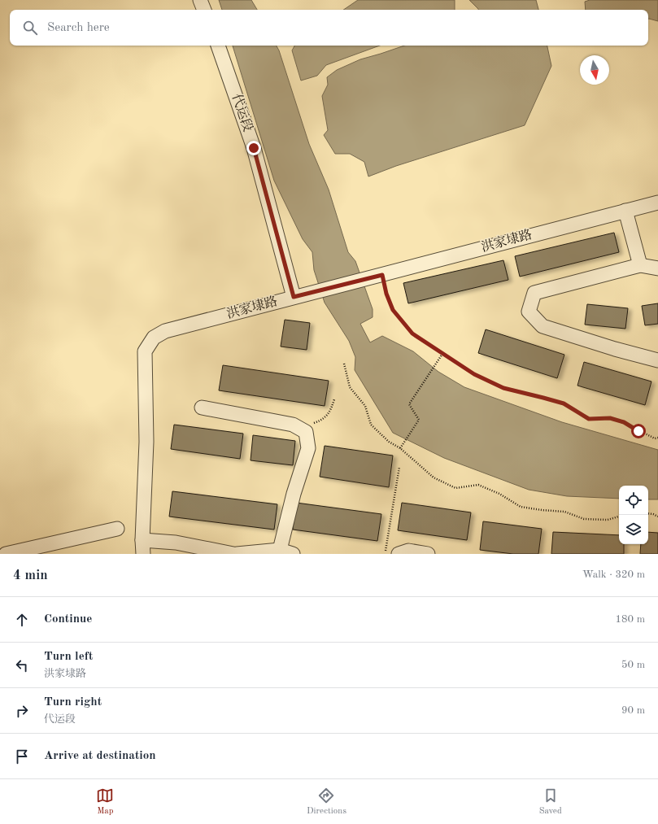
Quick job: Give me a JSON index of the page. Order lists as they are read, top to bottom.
{
  "streets": {
    "street": ["代运段", "洪家埭路"]
  },
  "crossings": [
    ["代运段", "洪家埭路"]
  ],
  "north": "bottom",
  "page": {
    "search": "Search here",
    "heading": ["4 min", "Walk · 320 m"],
    "list": [
      ["Continue", "180 m"],
      ["Turn left", "洪家埭路", "50 m"],
      ["Turn right", "代运段", "90 m"],
      "Arrive at destination"
    ],
    "nav": ["Map", "Directions", "Saved"]
  }
}
